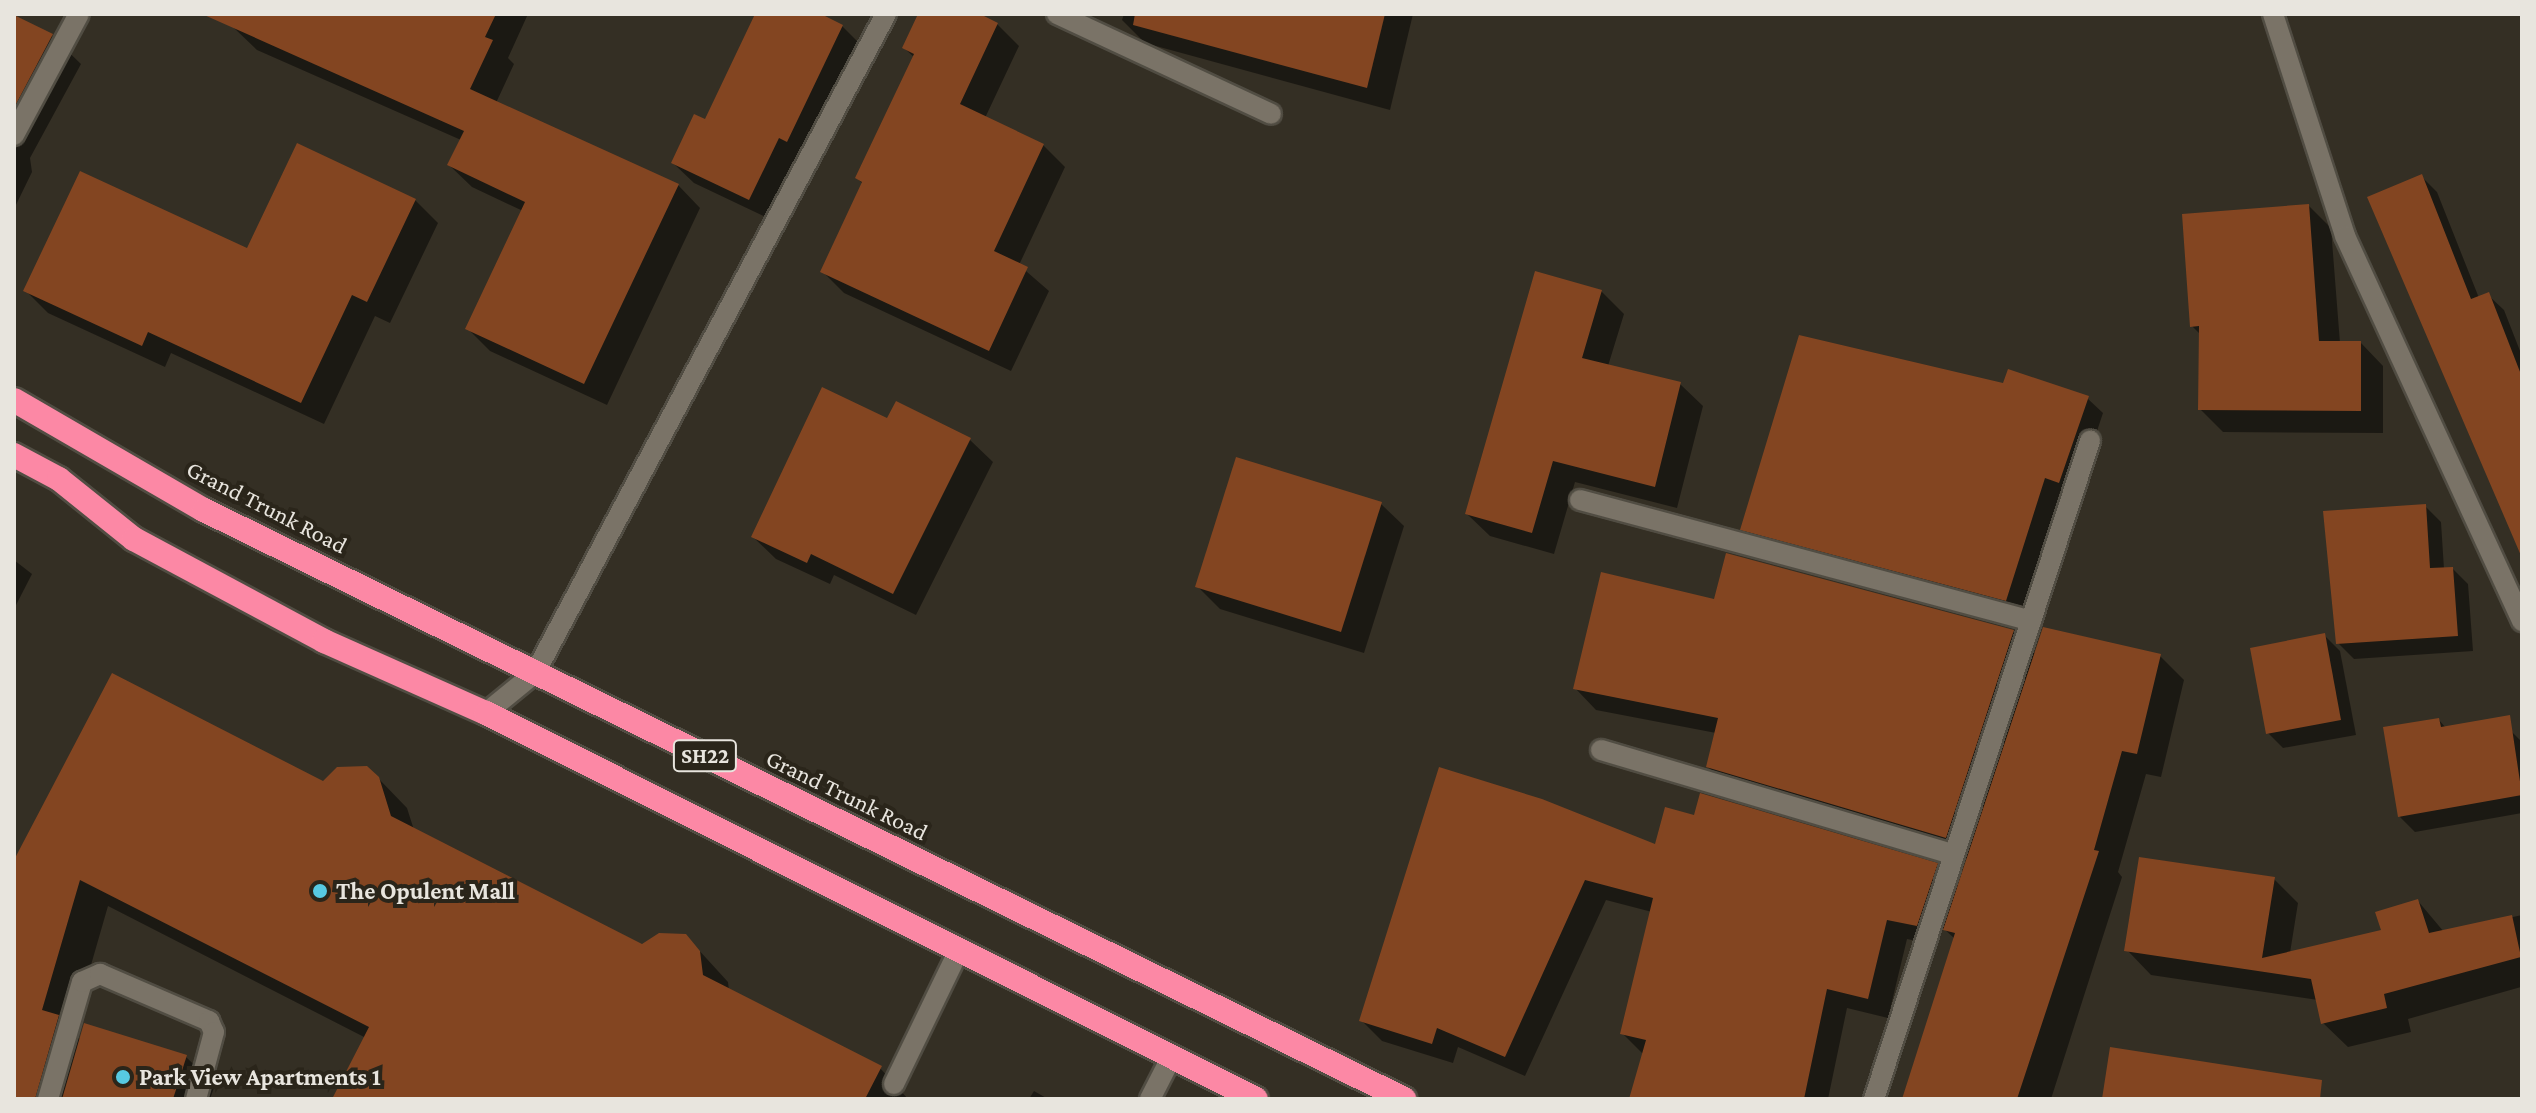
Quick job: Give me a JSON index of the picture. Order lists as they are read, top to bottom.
{
  "streets": {
    "highway": ["Grand Trunk Road", "SH22"]
  },
  "places": ["The Opulent Mall", "Park View Apartments 1"]
}
